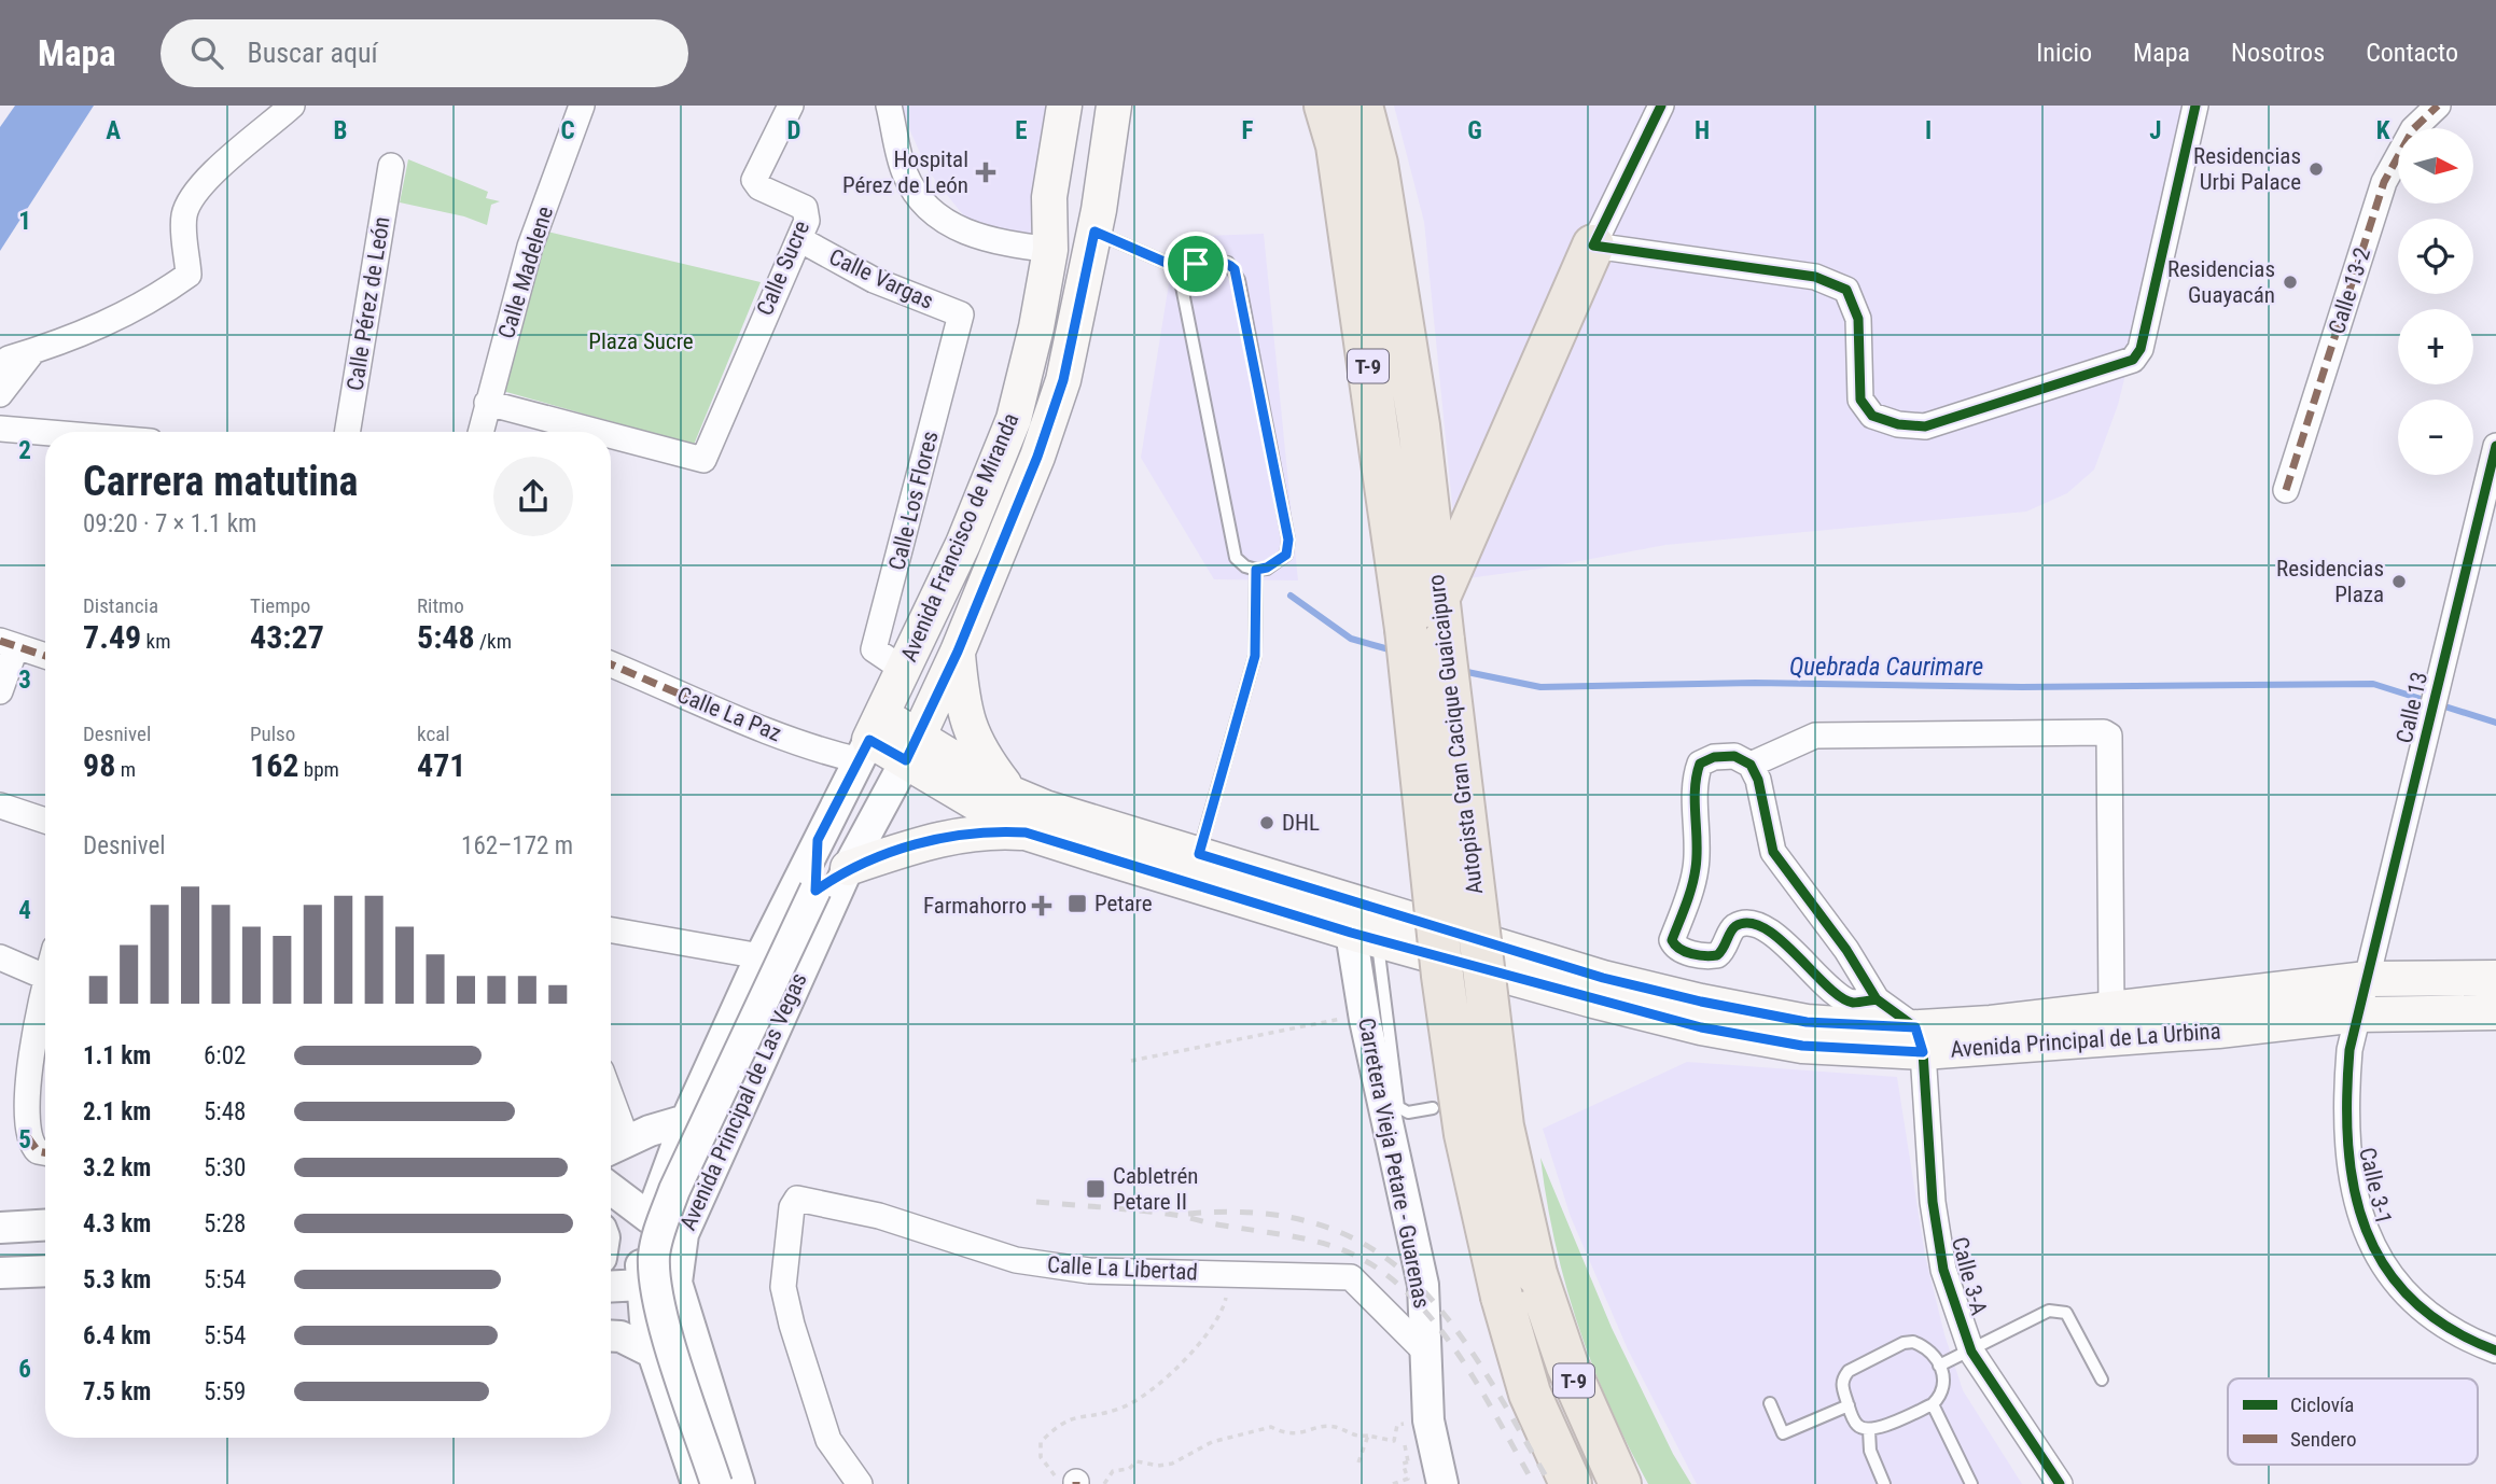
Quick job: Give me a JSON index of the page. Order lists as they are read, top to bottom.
{
  "streets": {
    "highway": ["T-9", "Autopista Gran Cacique Guaicaipuro"],
    "main road": ["Avenida Francisco de Miranda", "Avenida Principal de La Urbina"],
    "street": [
      "Calle Sucre",
      "Calle Madelene",
      "Calle Vargas",
      "Calle 13-2",
      "Calle Pérez de León",
      "Calle Los Flores",
      "Calle 13",
      "Calle La Paz",
      "Avenida Principal de Las Vegas",
      "Carretera Vieja Petare - Guarenas",
      "Calle 3-1",
      "Calle La Libertad",
      "Calle 3-A"
    ]
  },
  "crossings": [
    ["Calle Sucre", "Calle Vargas"],
    ["Calle Vargas", "Calle Los Flores"],
    ["Calle Los Flores", "Avenida Francisco de Miranda"],
    ["Avenida Francisco de Miranda", "Calle La Paz"],
    ["Avenida Francisco de Miranda", "Avenida Principal de La Urbina"],
    ["Avenida Francisco de Miranda", "Avenida Principal de Las Vegas"],
    ["Calle 13", "Avenida Principal de La Urbina"],
    ["Calle 13", "Calle 3-1"],
    ["Calle La Paz", "Avenida Principal de La Urbina"],
    ["Calle La Paz", "Avenida Principal de Las Vegas"],
    ["Avenida Principal de La Urbina", "Avenida Principal de Las Vegas"],
    ["Avenida Principal de La Urbina", "Carretera Vieja Petare - Guarenas"],
    ["Avenida Principal de La Urbina", "Calle 3-1"],
    ["Avenida Principal de La Urbina", "Calle 3-A"],
    ["Carretera Vieja Petare - Guarenas", "Calle La Libertad"]
  ],
  "water": ["Quebrada Caurimare"],
  "parks": ["Plaza Sucre"],
  "places": {
    "other": [
      "Residencias Urbi Palace",
      "Residencias Guayacán",
      "Residencias Plaza",
      "DHL"
    ],
    "health": ["Hospital Pérez de León", "Farmahorro"],
    "transit": ["Petare", "Cabletrén Petare II"]
  },
  "legend": ["Ciclovía", "Sendero"],
  "north": "right",
  "page": {
    "header": "Mapa",
    "search": "Buscar aquí",
    "nav": [
      "Inicio",
      "Mapa",
      "Nosotros",
      "Contacto"
    ],
    "map_buttons": ["+", "−"],
    "heading": ["Carrera matutina", "09:20 · 7 × 1.1 km"],
    "stats": [
      ["Distancia", "7.49 km"],
      ["Tiempo", "43:27"],
      ["Ritmo", "5:48 /km"],
      ["Desnivel", "98 m"],
      ["Pulso", "162 bpm"],
      ["kcal", "471"]
    ],
    "chart": ["Desnivel", "162–172 m"],
    "list": [
      {
        "name": "1.1 km",
        "note": "6:02"
      },
      {
        "name": "2.1 km",
        "note": "5:48"
      },
      {
        "name": "3.2 km",
        "note": "5:30"
      },
      {
        "name": "4.3 km",
        "note": "5:28"
      },
      {
        "name": "5.3 km",
        "note": "5:54"
      },
      {
        "name": "6.4 km",
        "note": "5:54"
      },
      {
        "name": "7.5 km",
        "note": "5:59"
      }
    ]
  },
  "grid": {
    "columns": [
      "A",
      "B",
      "C",
      "D",
      "E",
      "F",
      "G",
      "H",
      "I",
      "J",
      "K"
    ],
    "rows": [
      "1",
      "2",
      "3",
      "4",
      "5",
      "6"
    ]
  }
}
